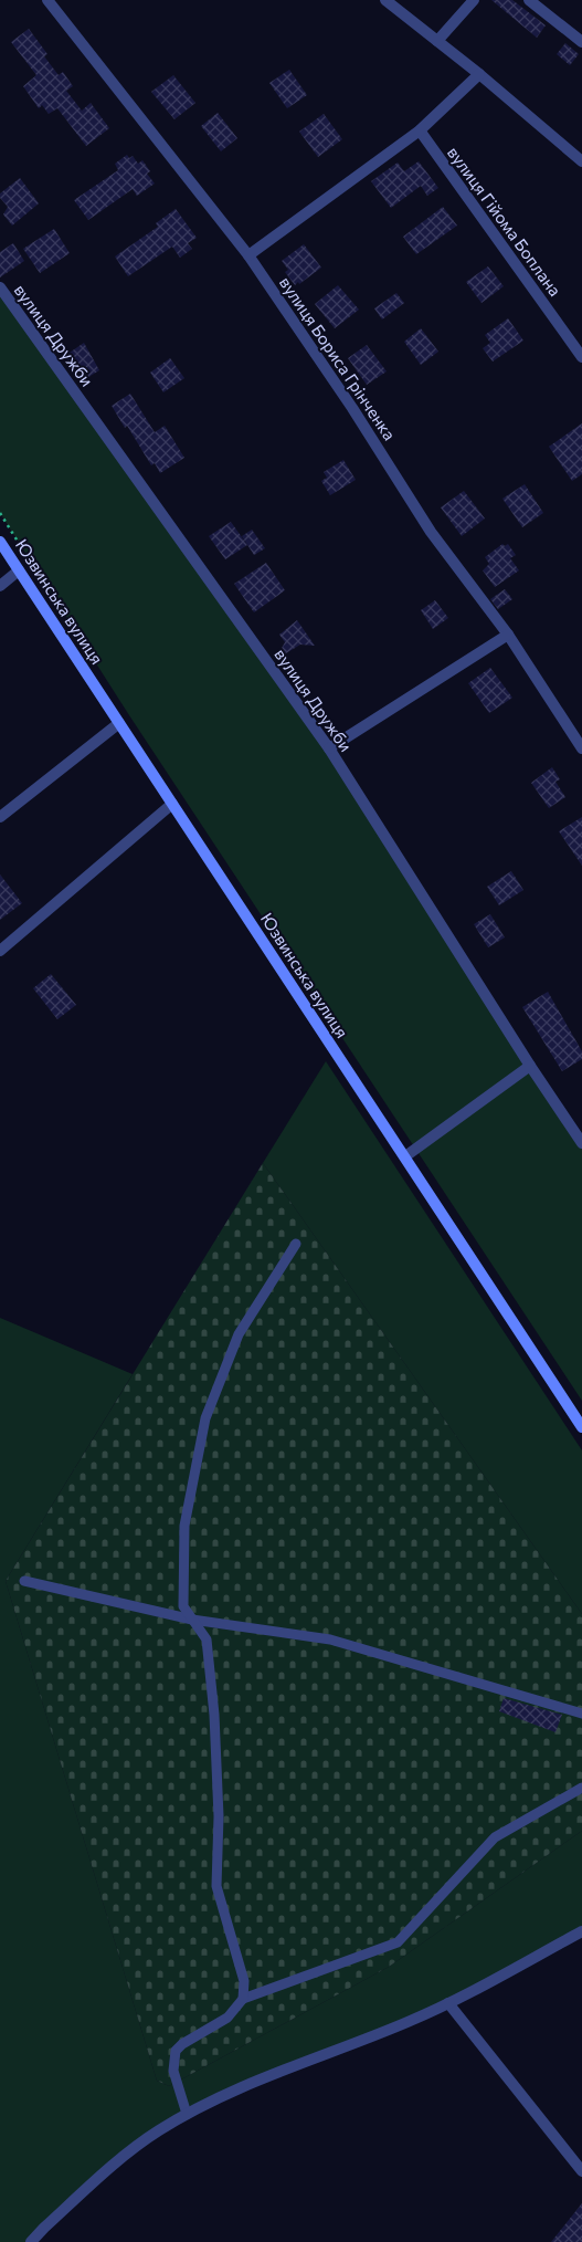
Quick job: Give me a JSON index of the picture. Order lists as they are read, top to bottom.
{
  "streets": {
    "main road": ["Юзвинська вулиця"],
    "street": ["вулиця Гійома Боплана", "вулиця Дружби", "вулиця Бориса Грінченка"]
  }
}
